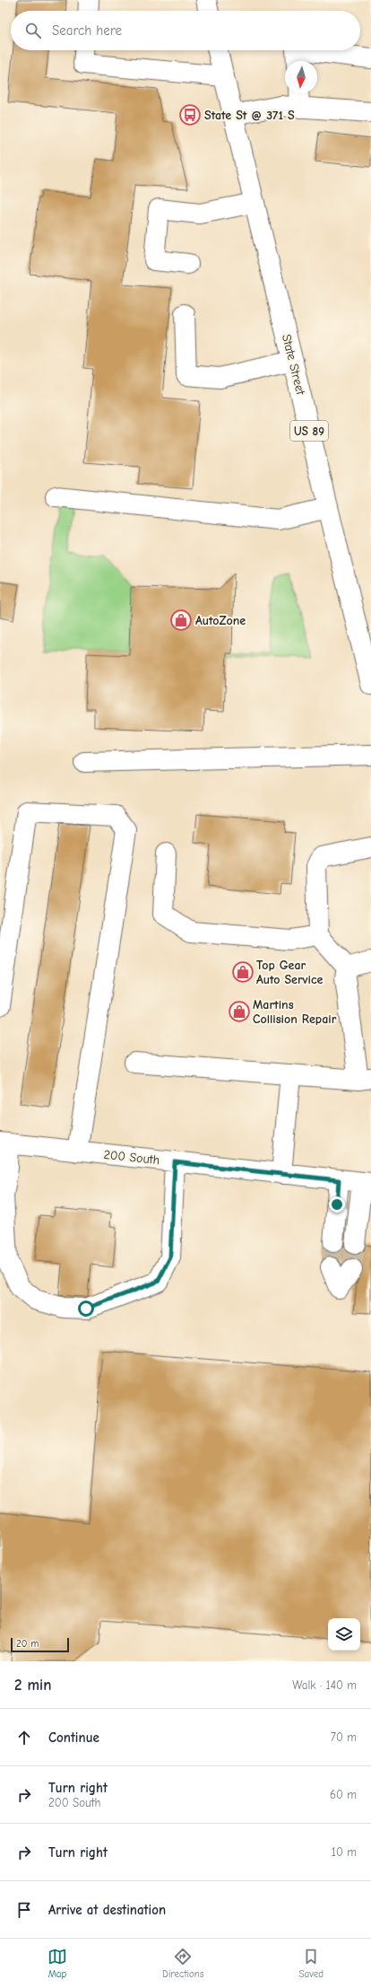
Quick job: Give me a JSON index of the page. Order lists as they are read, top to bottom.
{
  "streets": {
    "main road": ["State Street", "US 89", "200 South"]
  },
  "places": {
    "bus stop": ["State St @ 371 S"],
    "shop": ["AutoZone", "Top Gear Auto Service", "Martins Collision Repair"]
  },
  "scale_bar": "20 m",
  "north": "bottom",
  "page": {
    "search": "Search here",
    "scale": "20 m",
    "heading": ["2 min", "Walk · 140 m"],
    "list": [
      ["Continue", "70 m"],
      ["Turn right", "200 South", "60 m"],
      ["Turn right", "10 m"],
      "Arrive at destination"
    ],
    "nav": ["Map", "Directions", "Saved"]
  }
}
